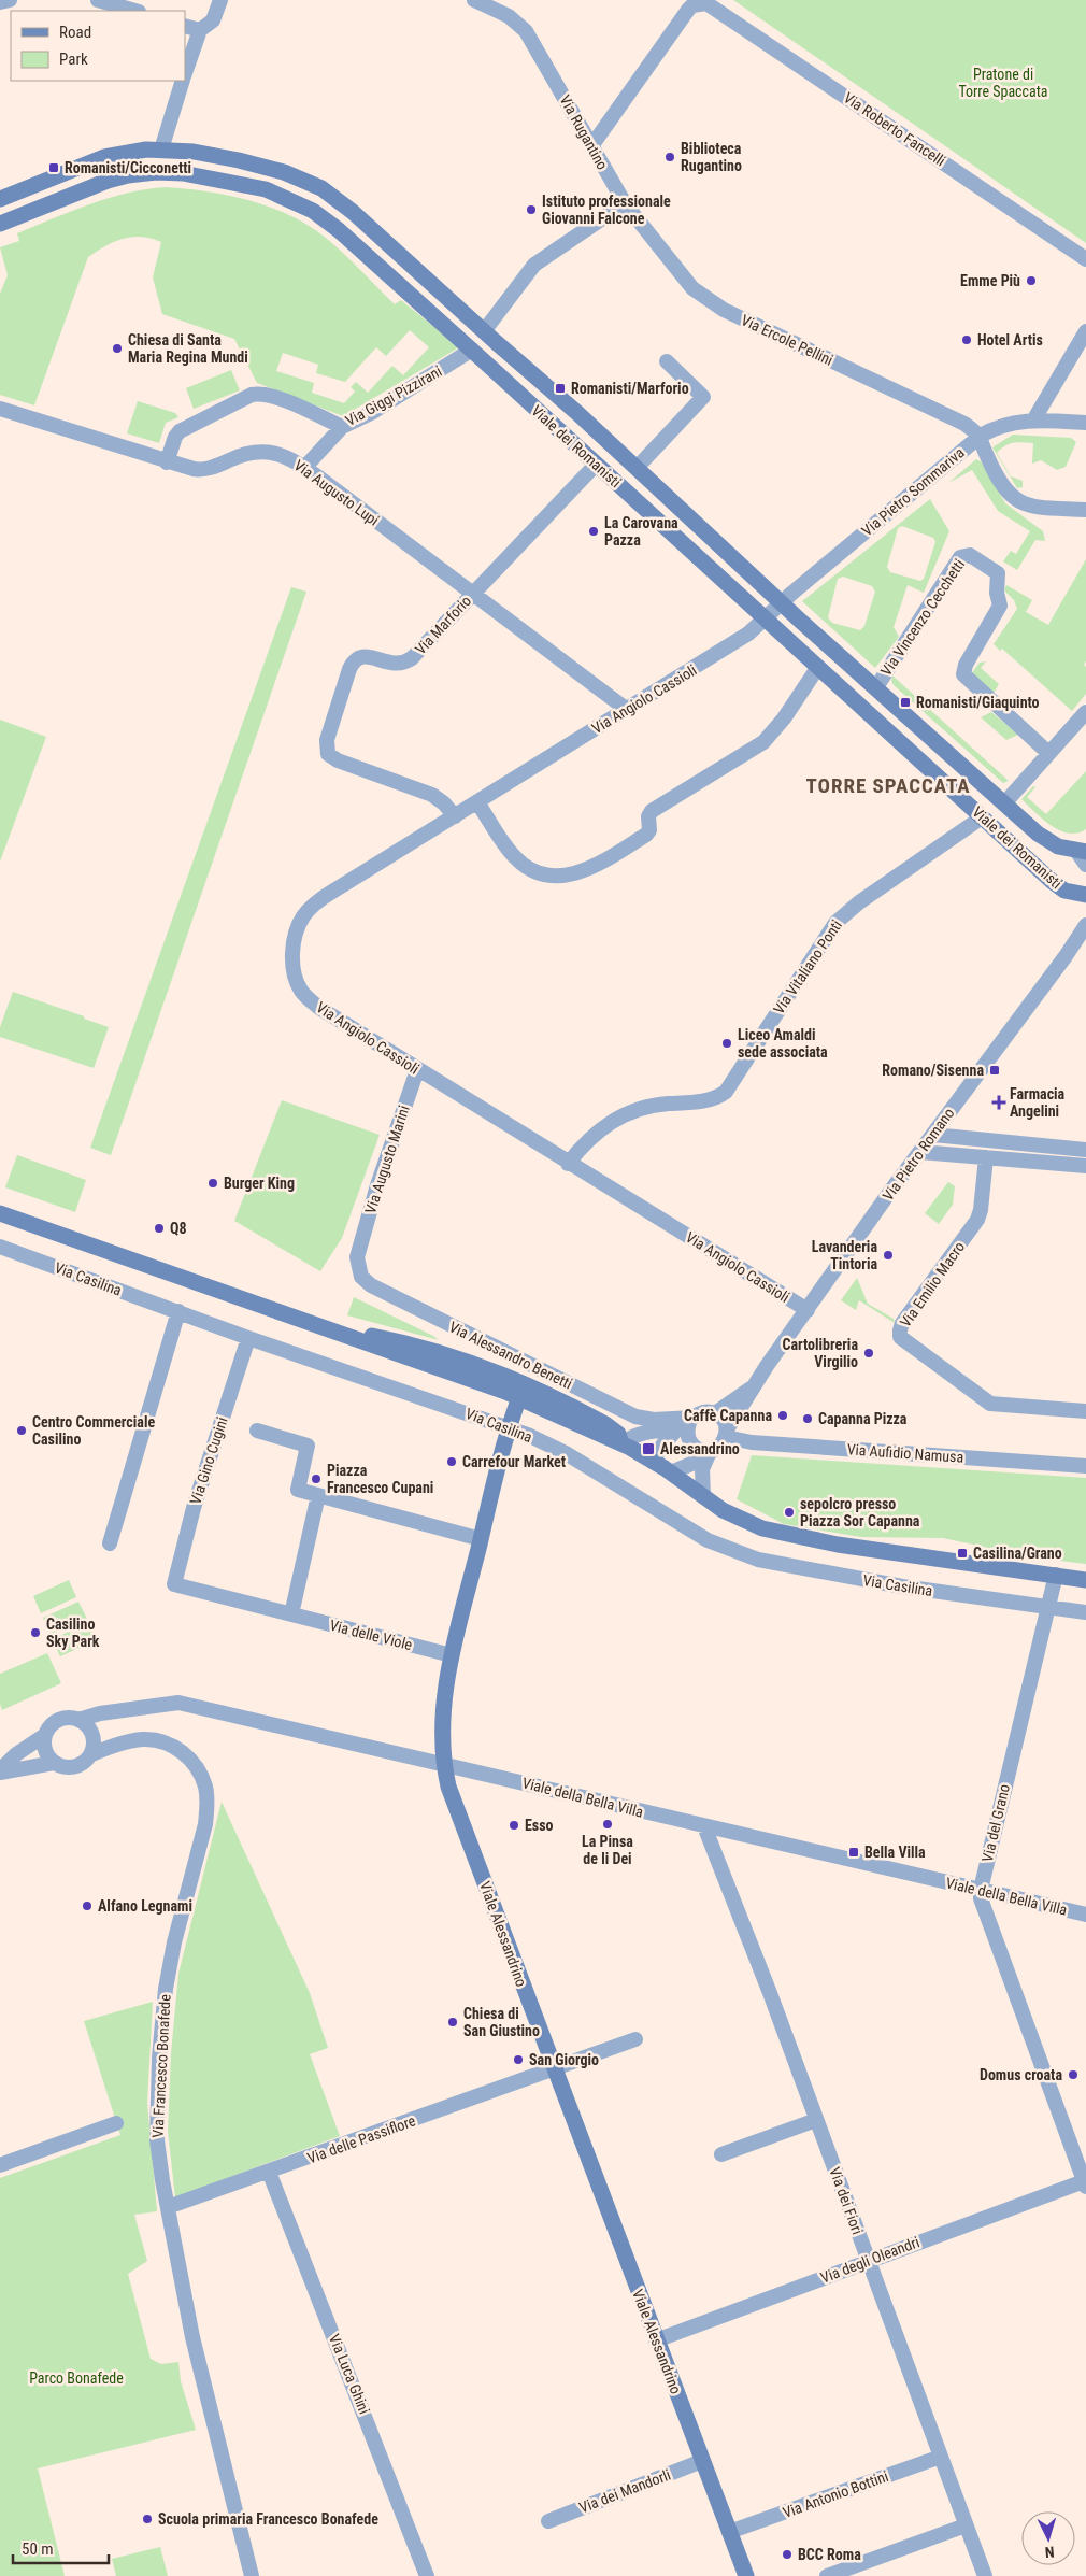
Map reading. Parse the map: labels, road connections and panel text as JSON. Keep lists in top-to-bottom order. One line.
{"streets":{"street":["Via Roberto Fancelli","Via Rugantino","Via Ercole Pellini","Via Giggi Pizzirani","Viale dei Romanisti","Via Pietro Sommariva","Via Augusto Lupi","Via Vincenzo Cecchetti","Via Marforio","Via Angiolo Cassioli","Via Vitaliano Ponti","Via Pietro Romano","Via Augusto Marini","Via Casilina","Via Emilio Macro","Via Alessandro Benetti","Via Aufidio Namusa","Via Gino Cugini","Via delle Viole","Viale della Bella Villa","Via del Grano","Viale Alessandrino","Via Francesco Bonafede","Via delle Passiflore","Via dei Fiori","Via degli Oleandri","Via Luca Ghini","Via dei Mandorli","Via Antonio Bottini"]},"crossings":[["Via Roberto Fancelli","Via Rugantino"],["Via Rugantino","Via Ercole Pellini"],["Via Ercole Pellini","Via Pietro Sommariva"],["Via Giggi Pizzirani","Viale dei Romanisti"],["Via Giggi Pizzirani","Via Augusto Lupi"],["Viale dei Romanisti","Via Pietro Sommariva"],["Viale dei Romanisti","Via Vincenzo Cecchetti"],["Viale dei Romanisti","Via Marforio"],["Viale dei Romanisti","Via Angiolo Cassioli"],["Viale dei Romanisti","Via Vitaliano Ponti"],["Via Pietro Sommariva","Via Angiolo Cassioli"],["Via Augusto Lupi","Via Marforio"],["Via Augusto Lupi","Via Angiolo Cassioli"],["Via Marforio","Via Angiolo Cassioli"],["Via Angiolo Cassioli","Via Vitaliano Ponti"],["Via Angiolo Cassioli","Via Pietro Romano"],["Via Angiolo Cassioli","Via Augusto Marini"],["Via Pietro Romano","Via Alessandro Benetti"],["Via Pietro Romano","Via Aufidio Namusa"],["Via Augusto Marini","Via Alessandro Benetti"],["Via Casilina","Via Gino Cugini"],["Via Casilina","Via del Grano"],["Via Casilina","Viale Alessandrino"],["Via Alessandro Benetti","Via Aufidio Namusa"],["Via Gino Cugini","Via delle Viole"],["Via delle Viole","Viale Alessandrino"],["Viale della Bella Villa","Via del Grano"],["Viale della Bella Villa","Viale Alessandrino"],["Viale della Bella Villa","Via Francesco Bonafede"],["Viale della Bella Villa","Via dei Fiori"],["Via del Grano","Via degli Oleandri"],["Viale Alessandrino","Via delle Passiflore"],["Viale Alessandrino","Via degli Oleandri"],["Viale Alessandrino","Via dei Mandorli"],["Viale Alessandrino","Via Antonio Bottini"],["Via Francesco Bonafede","Via delle Passiflore"],["Via delle Passiflore","Via Luca Ghini"],["Via dei Fiori","Via degli Oleandri"],["Via dei Fiori","Via Antonio Bottini"]],"districts":["TORRE SPACCATA"],"parks":["Pratone di Torre Spaccata","Parco Bonafede"],"places":{"other":["Biblioteca Rugantino","Istituto professionale Giovanni Falcone","Emme Più","Hotel Artis","Chiesa di Santa Maria Regina Mundi","La Carovana Pazza","Liceo Amaldi sede associata","Burger King","Q8","Lavanderia Tintoria","Cartolibreria Virgilio","Caffè Capanna","Capanna Pizza","Centro Commerciale Casilino","Carrefour Market","Piazza Francesco Cupani","sepolcro presso Piazza Sor Capanna","Casilino Sky Park","La Pinsa de li Dei","Esso","Alfano Legnami","Chiesa di San Giustino","San Giorgio","Domus croata","Scuola primaria Francesco Bonafede","BCC Roma"],"transit":["Romanisti/Cicconetti","Romanisti/Marforio","Romanisti/Giaquinto","Romano/Sisenna","Alessandrino","Casilina/Grano","Bella Villa"],"health":["Farmacia Angelini"]},"legend":["Road","Park"],"scale_bar":"50 m","north":"bottom"}
